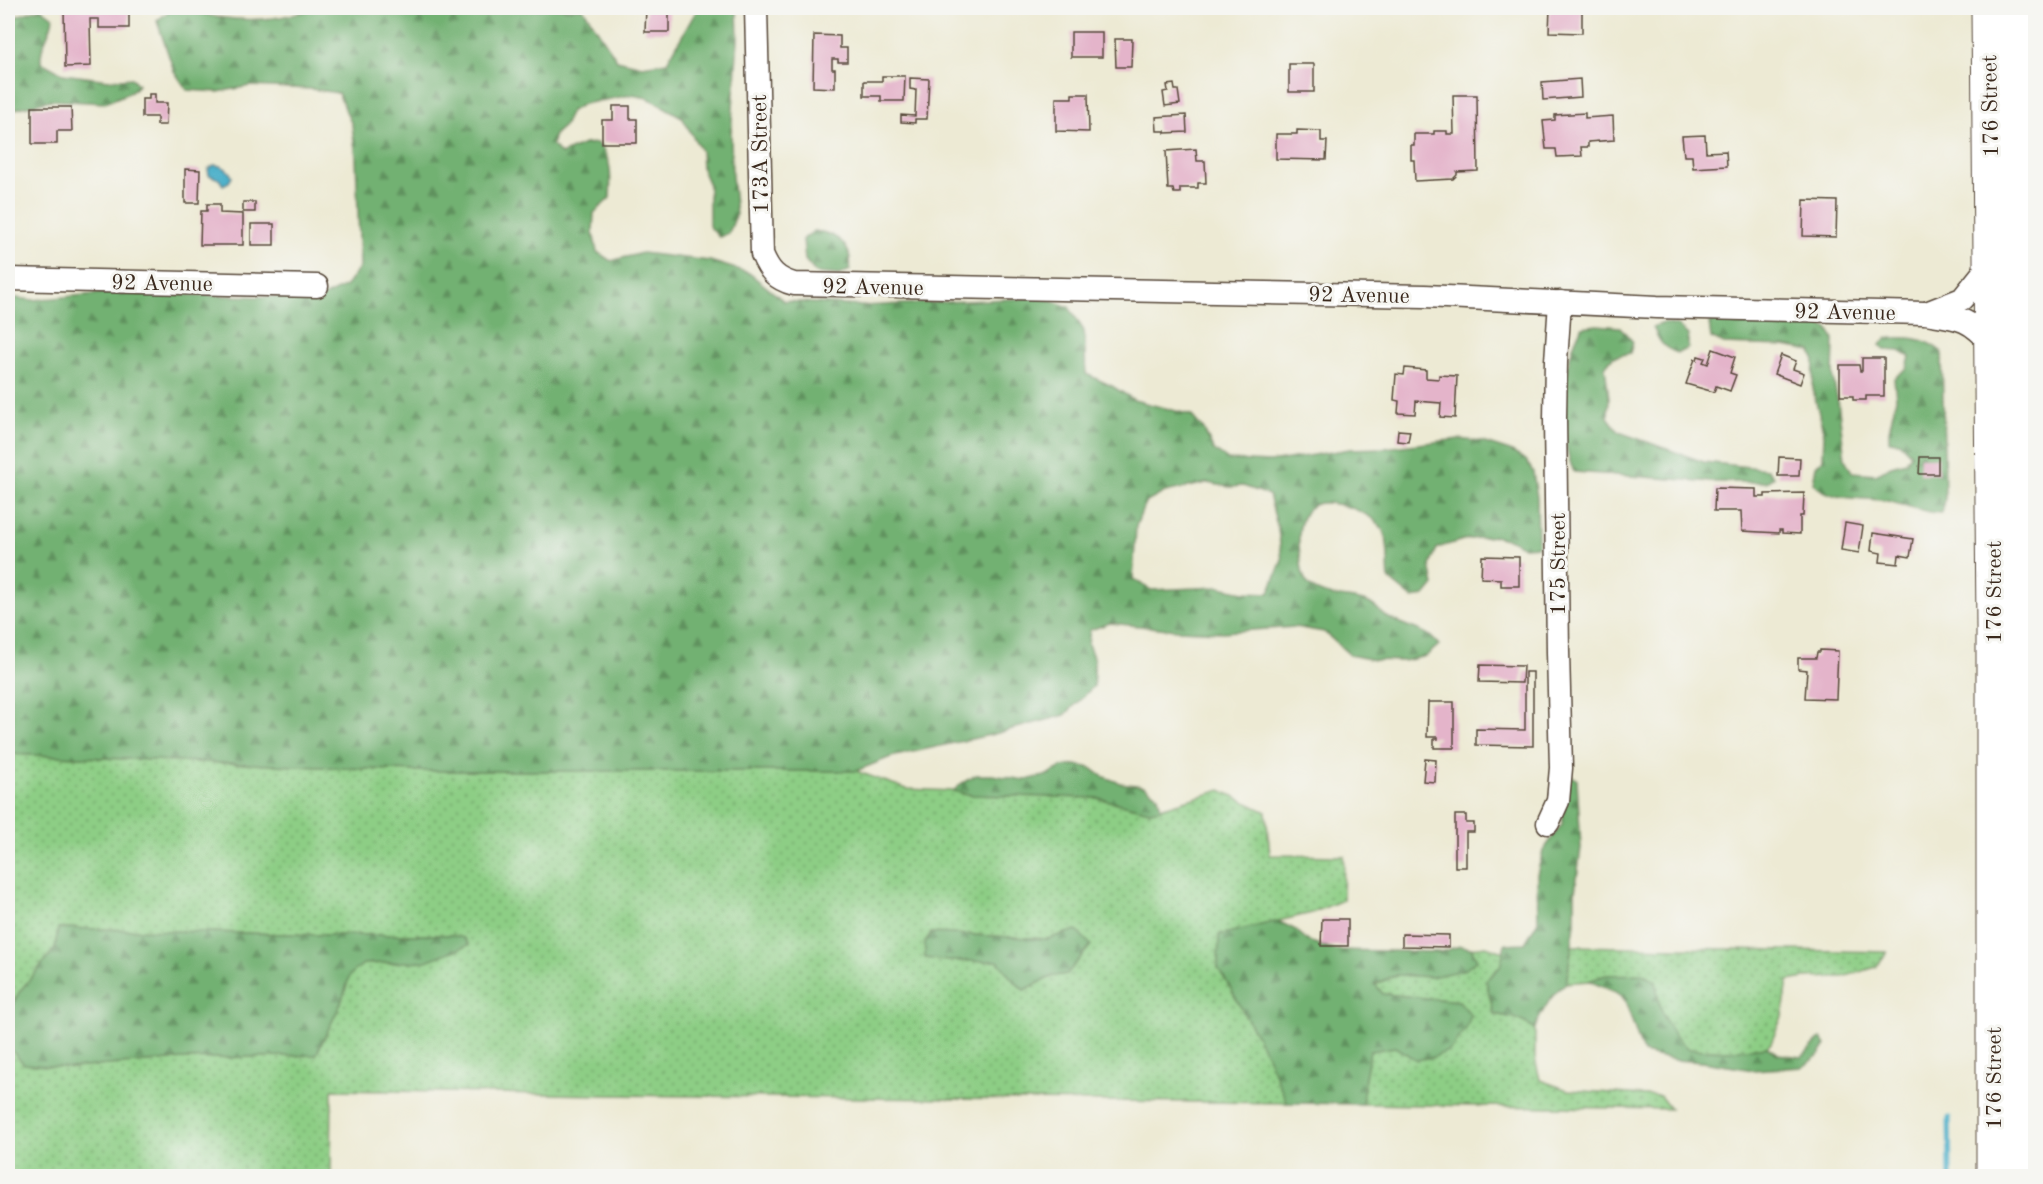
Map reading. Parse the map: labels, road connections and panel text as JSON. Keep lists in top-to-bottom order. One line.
{"streets":{"highway":["176 Street"],"street":["173A Street","92 Avenue","175 Street"]},"crossings":[["176 Street","92 Avenue"],["173A Street","92 Avenue"],["92 Avenue","175 Street"]]}
